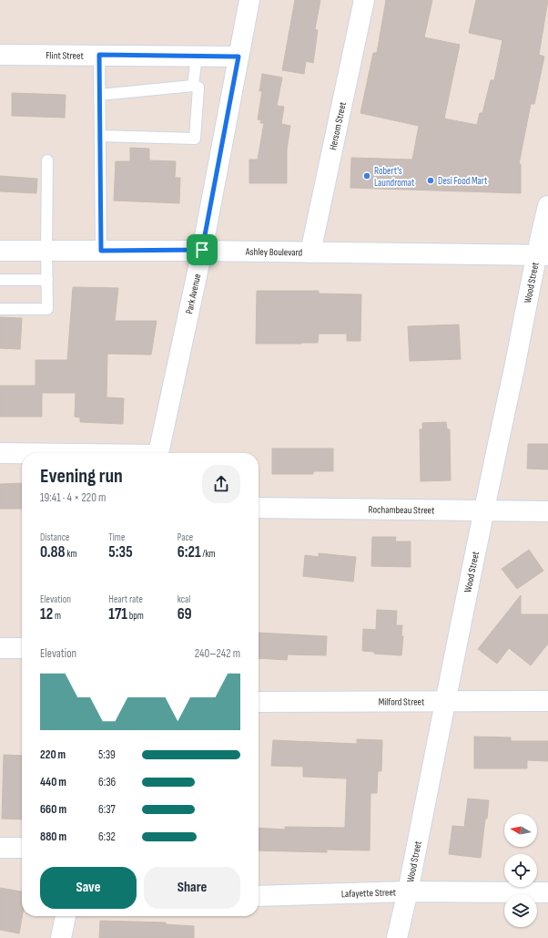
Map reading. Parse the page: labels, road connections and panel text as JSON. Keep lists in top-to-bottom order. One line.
{"streets":{"street":["Flint Street","Hersom Street","Ashley Boulevard","Wood Street","Park Avenue","Rochambeau Street","Milford Street","Lafayette Street"]},"crossings":[["Flint Street","Park Avenue"],["Hersom Street","Ashley Boulevard"],["Ashley Boulevard","Wood Street"],["Ashley Boulevard","Park Avenue"],["Wood Street","Rochambeau Street"],["Wood Street","Milford Street"],["Wood Street","Lafayette Street"]],"places":["Robert's Laundromat","Desi Food Mart"],"north":"left","page":{"heading":["Evening run","19:41 · 4 × 220 m"],"stats":[["Distance","0.88 km"],["Time","5:35"],["Pace","6:21 /km"],["Elevation","12 m"],["Heart rate","171 bpm"],["kcal","69"]],"chart":["Elevation","240–242 m"],"list":[{"name":"220 m","note":"5:39"},{"name":"440 m","note":"6:36"},{"name":"660 m","note":"6:37"},{"name":"880 m","note":"6:32"}],"buttons":["Save","Share"]}}
